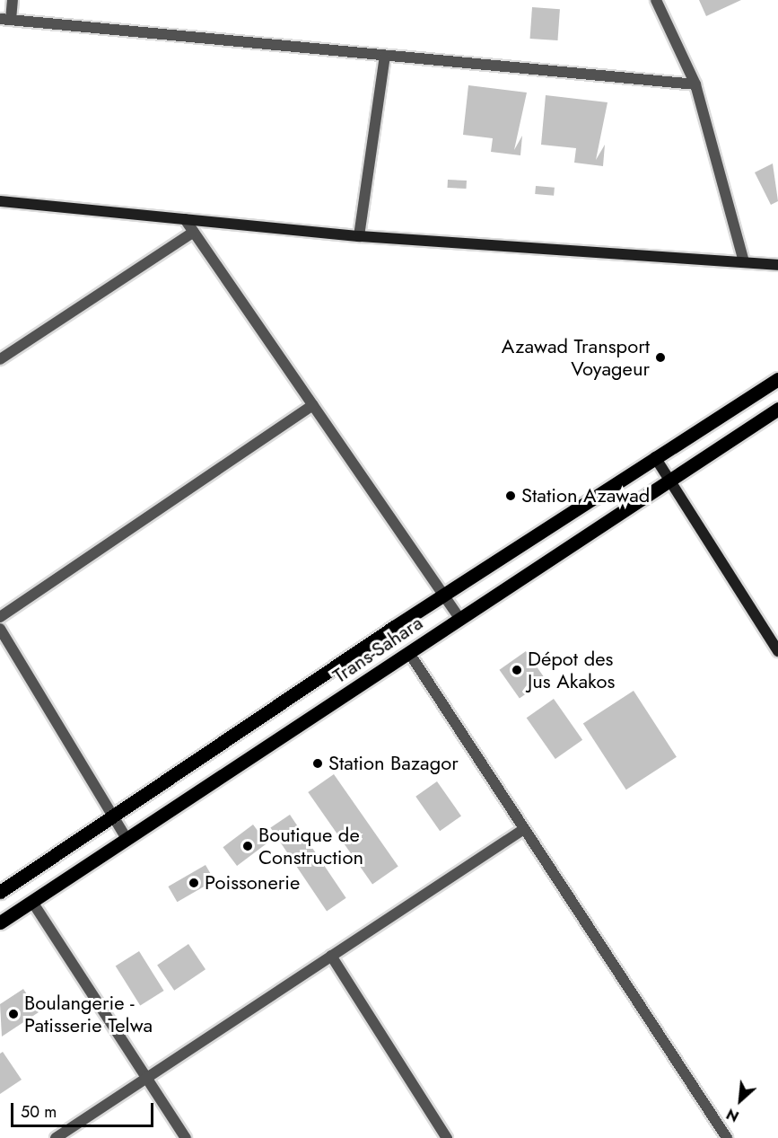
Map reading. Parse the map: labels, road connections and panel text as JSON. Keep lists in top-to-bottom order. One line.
{"streets":{"main road":["Trans-Sahara"]},"places":["Azawad Transport Voyageur","Station Azawad","Dépot des Jus Akakos","Station Bazagor","Boutique de Construction","Poissonerie","Boulangerie - Patisserie Telwa"],"scale_bar":"50 m","north":"bottom left"}
